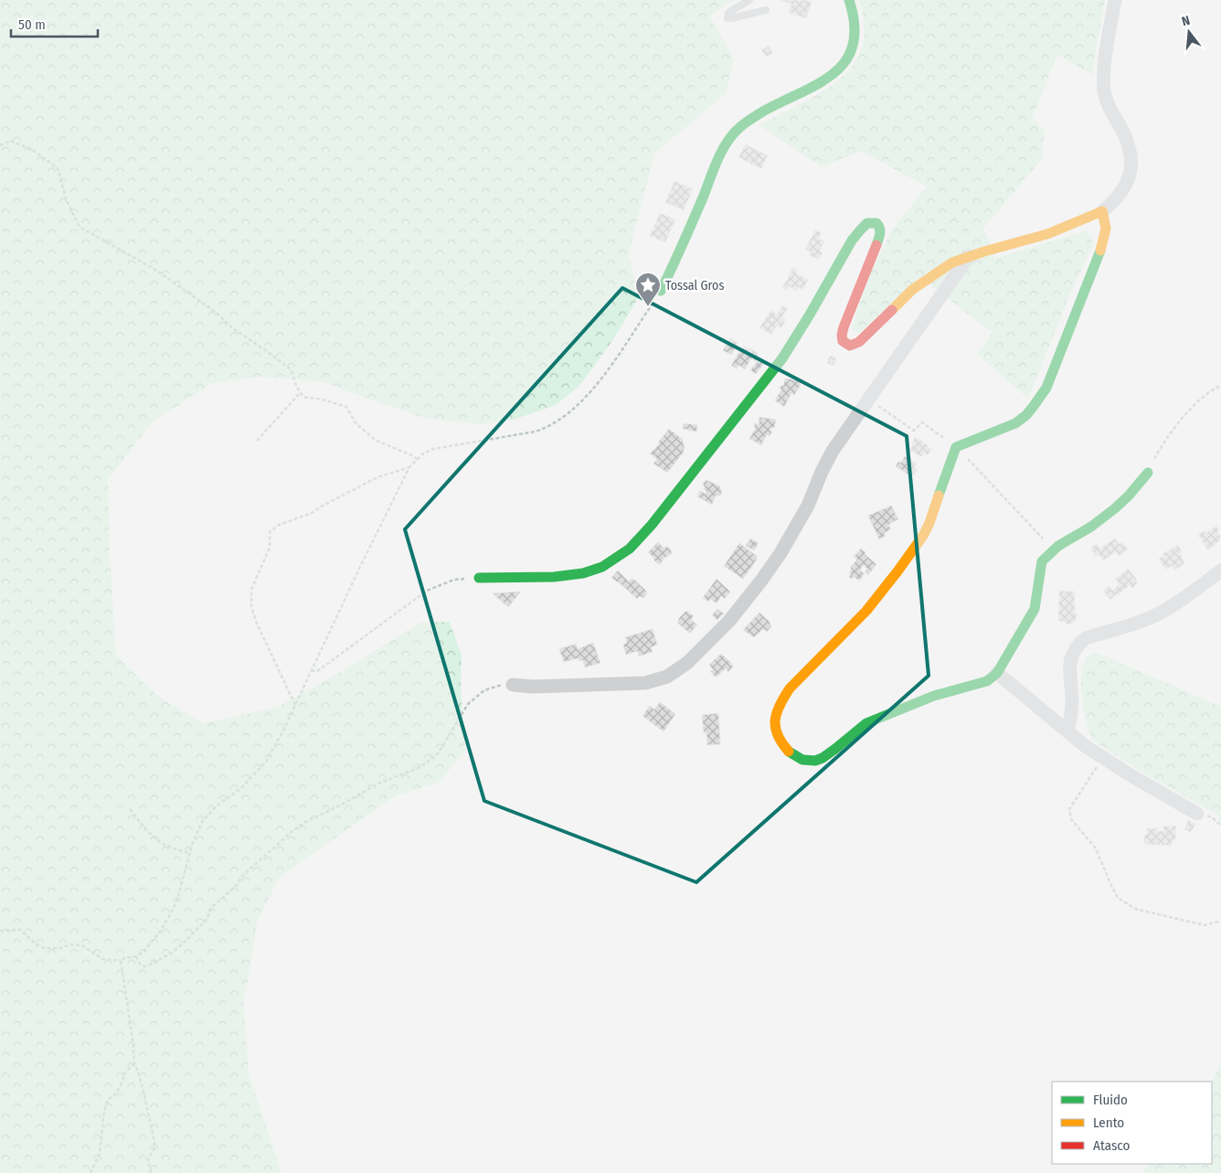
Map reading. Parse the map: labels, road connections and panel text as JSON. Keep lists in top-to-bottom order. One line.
{"places":{"place":["Tossal Gros"]},"legend":["Fluido","Lento","Atasco"],"scale_bar":"50 m","north":"top"}
